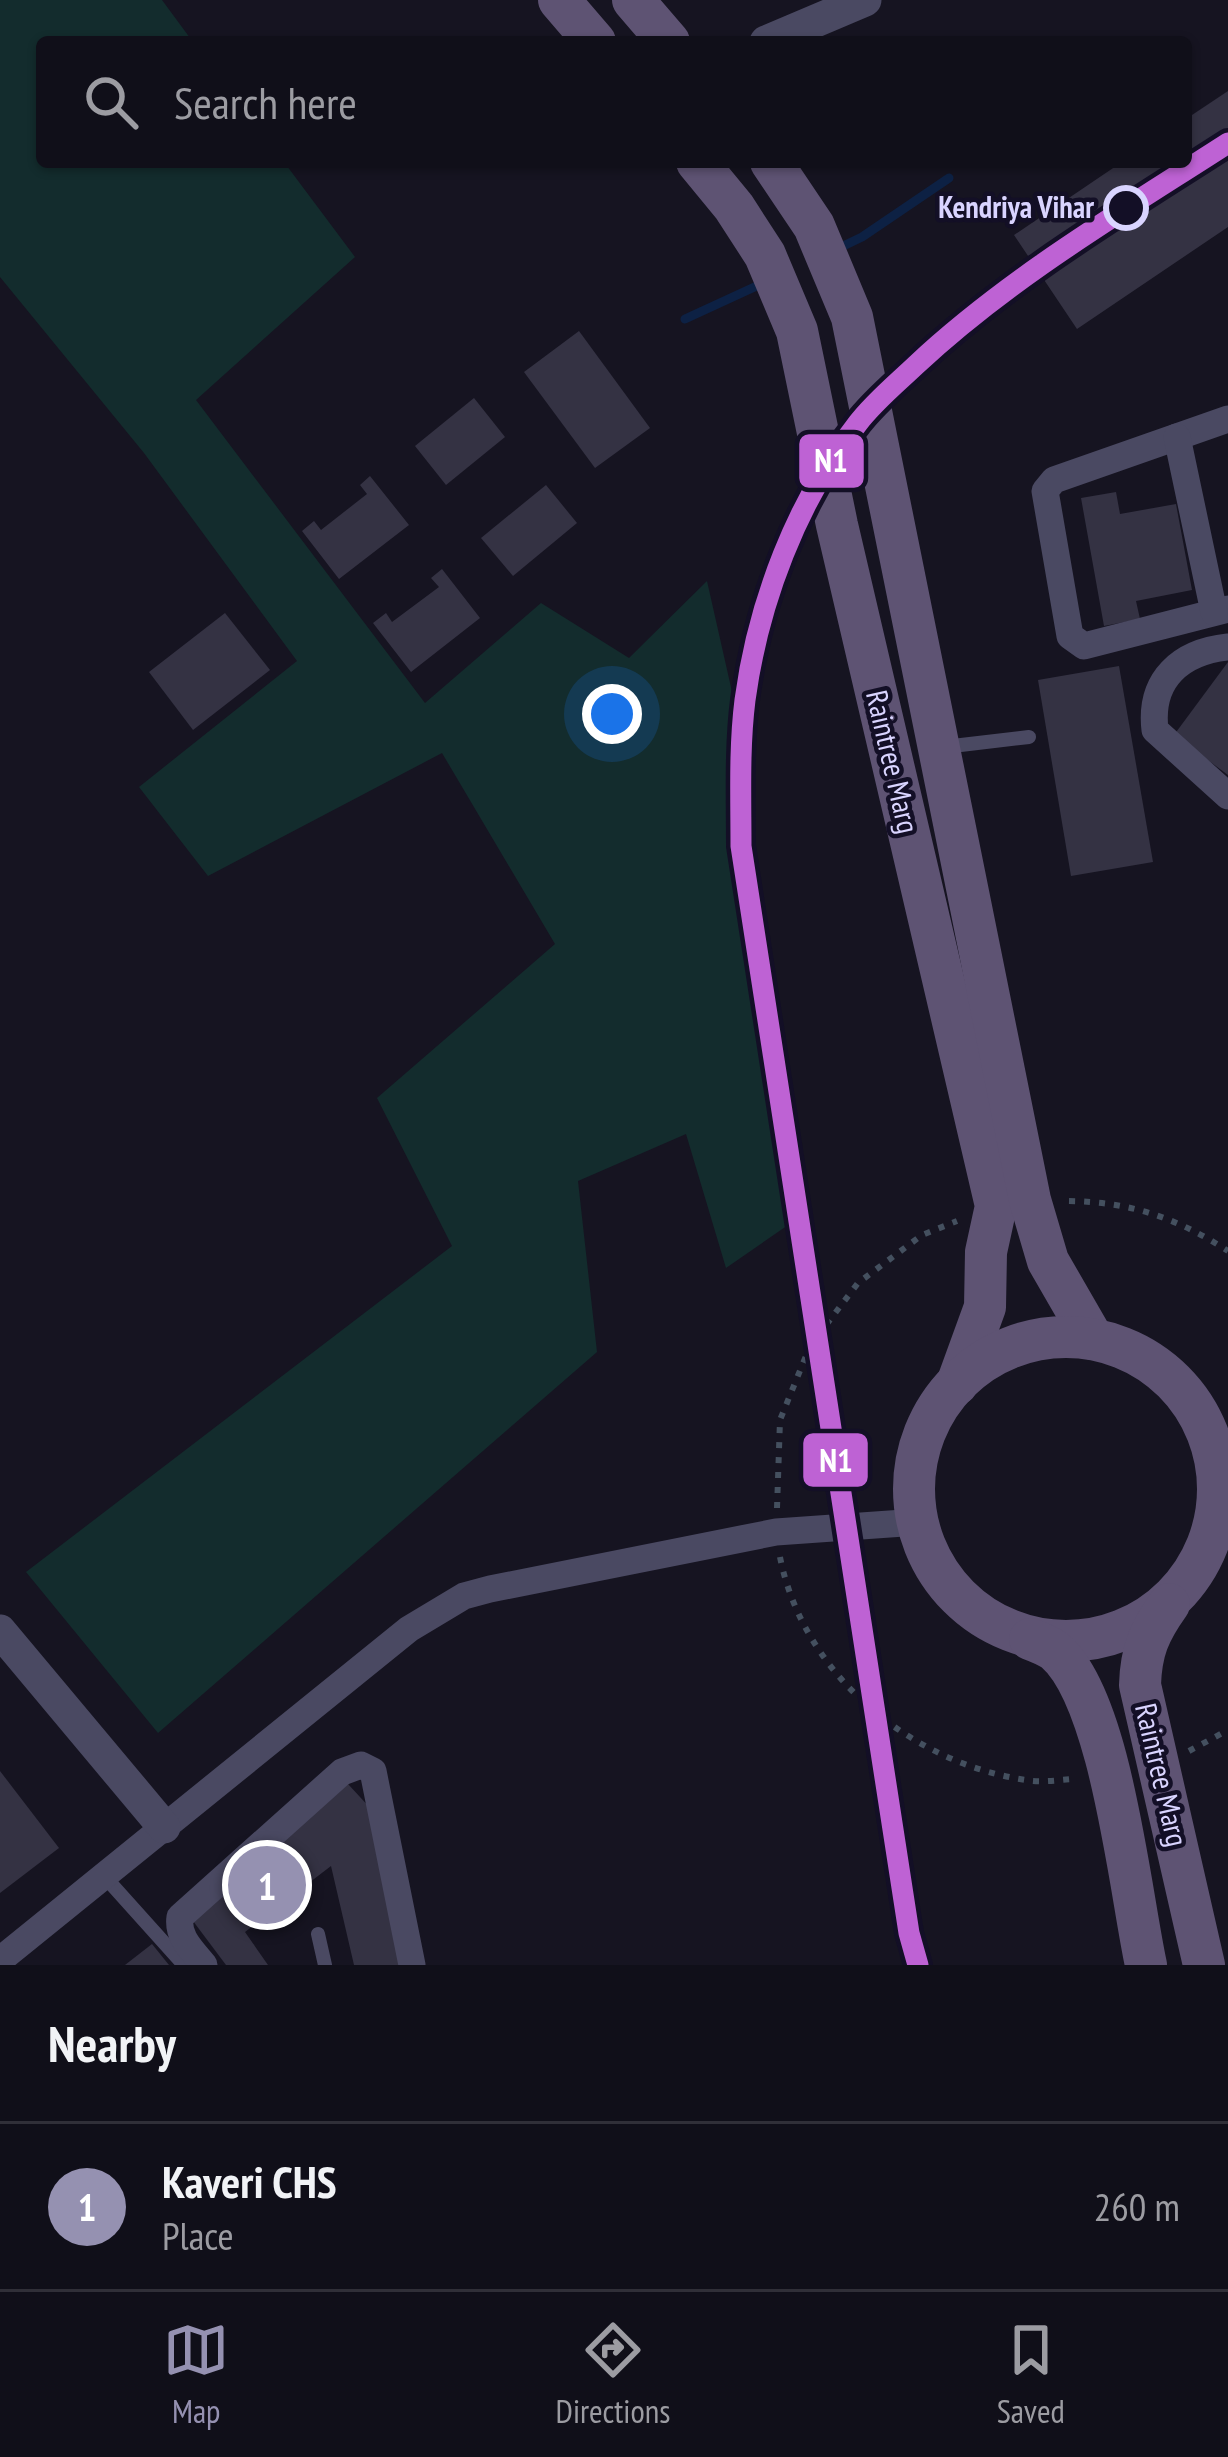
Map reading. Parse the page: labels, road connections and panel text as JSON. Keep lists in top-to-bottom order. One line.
{"streets":{"main road":["Raintree Marg"]},"places":["Kendriya Vihar"],"lines":["transit line N1"],"page":{"search":"Search here","pins":"1","heading":"Nearby","list":[{"mark":"1","name":"Kaveri CHS","note":"Place","value":"260 m"}],"nav":["Map","Directions","Saved"]}}
